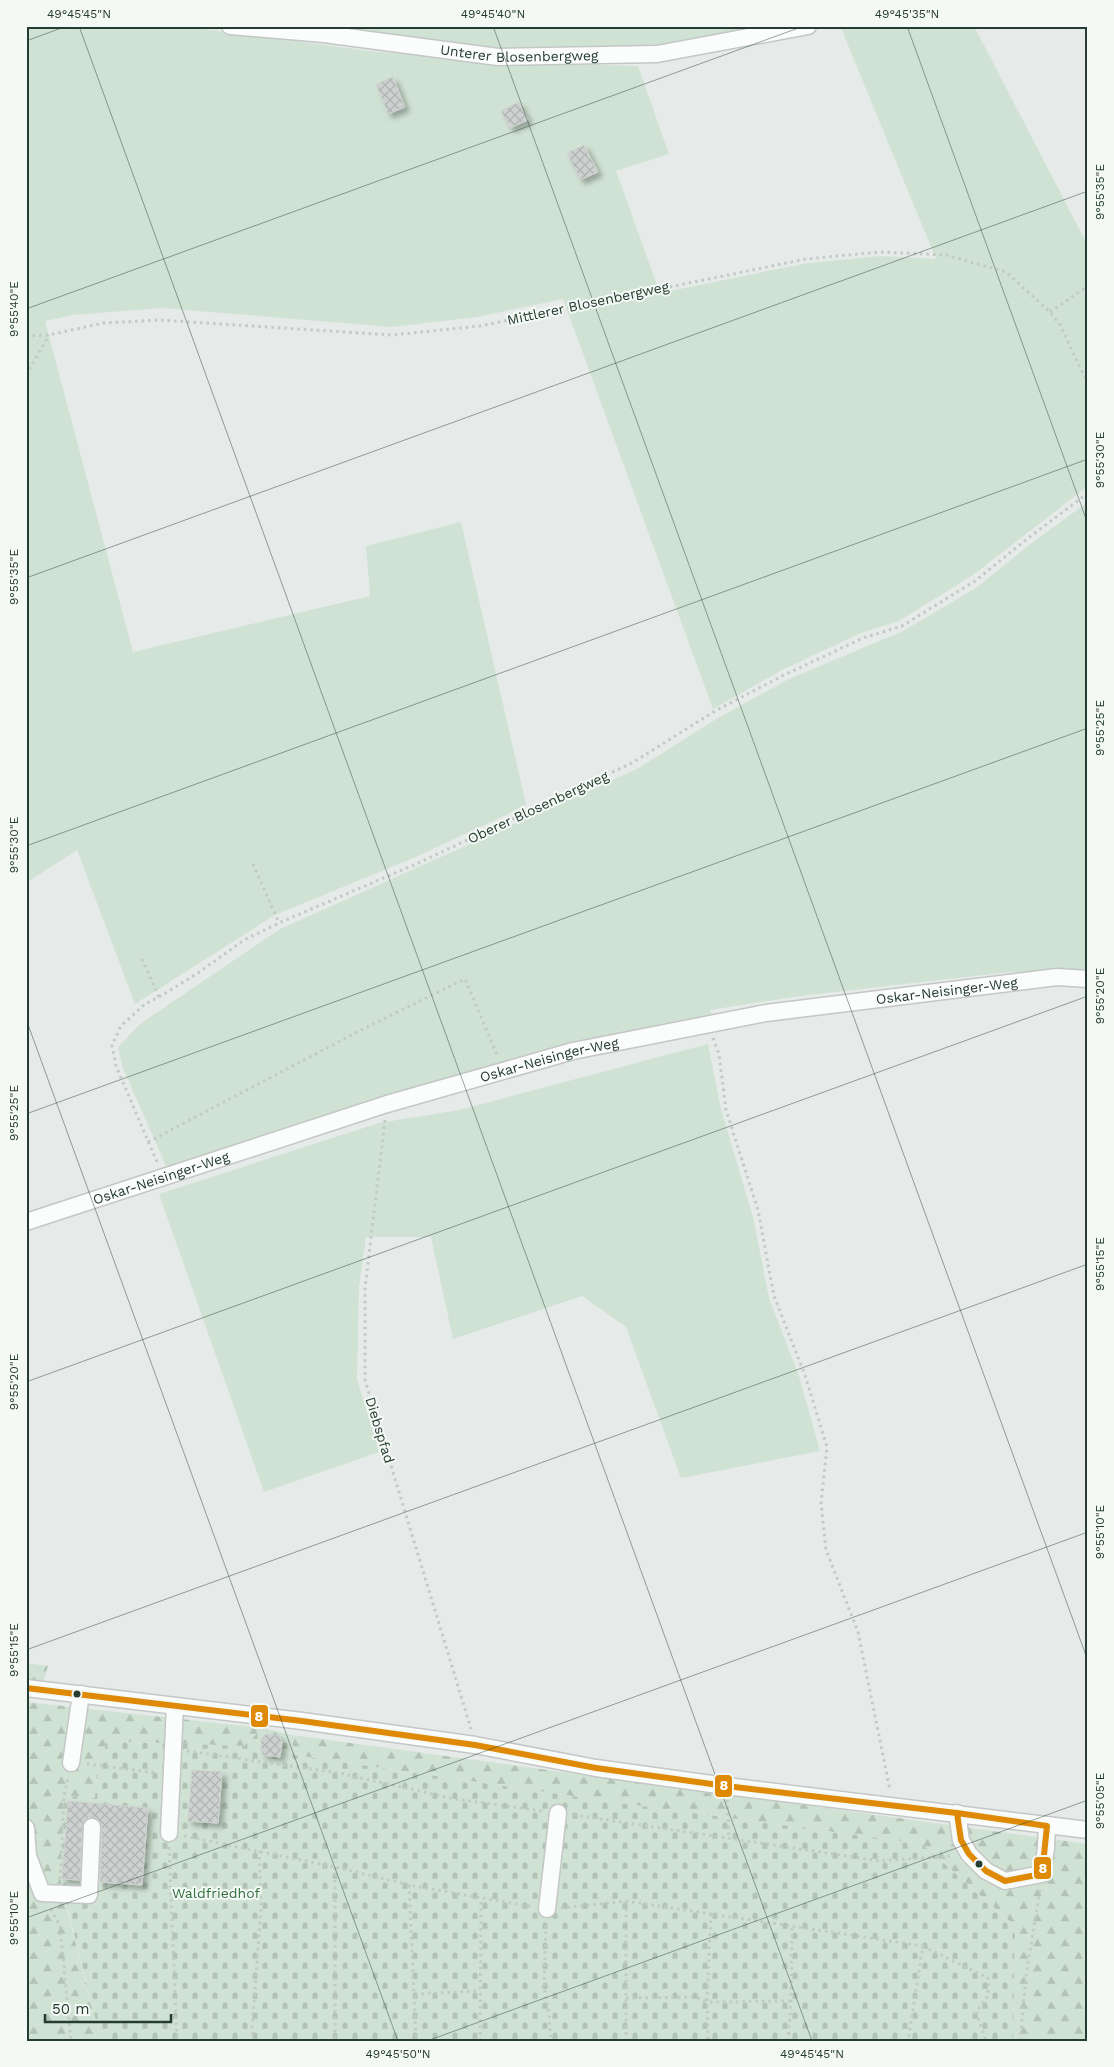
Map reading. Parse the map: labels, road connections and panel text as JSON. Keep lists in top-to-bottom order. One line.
{"streets":{"street":["Unterer Blosenbergweg","Oskar-Neisinger-Weg"],"path":["Mittlerer Blosenbergweg","Oberer Blosenbergweg","Diebspfad"]},"crossings":[["Oberer Blosenbergweg","Oskar-Neisinger-Weg"],["Oskar-Neisinger-Weg","Diebspfad"]],"parks":["Waldfriedhof"],"lines":["transit line 8"],"scale_bar":"50 m","coordinates":["49°45'45\"N","49°45'40\"N","49°45'35\"N","9°55'35\"E","9°55'40\"E","9°55'30\"E","9°55'25\"E","9°55'20\"E","9°55'15\"E","9°55'10\"E","9°55'05\"E","49°45'50\"N"]}
